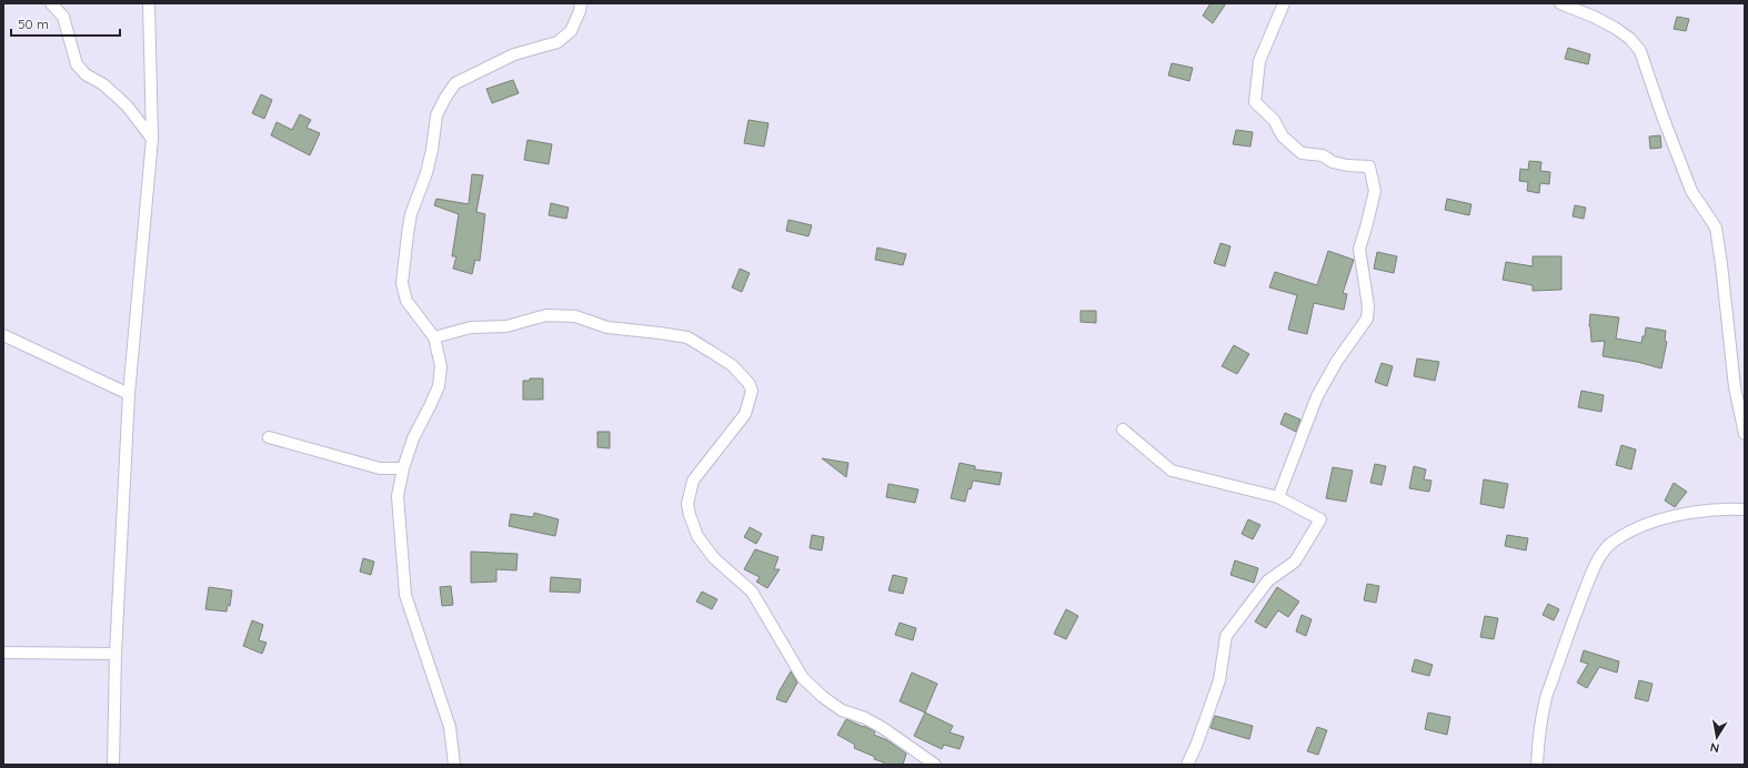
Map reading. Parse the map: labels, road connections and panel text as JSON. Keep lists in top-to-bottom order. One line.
{"scale_bar":"50 m","north":"bottom"}
